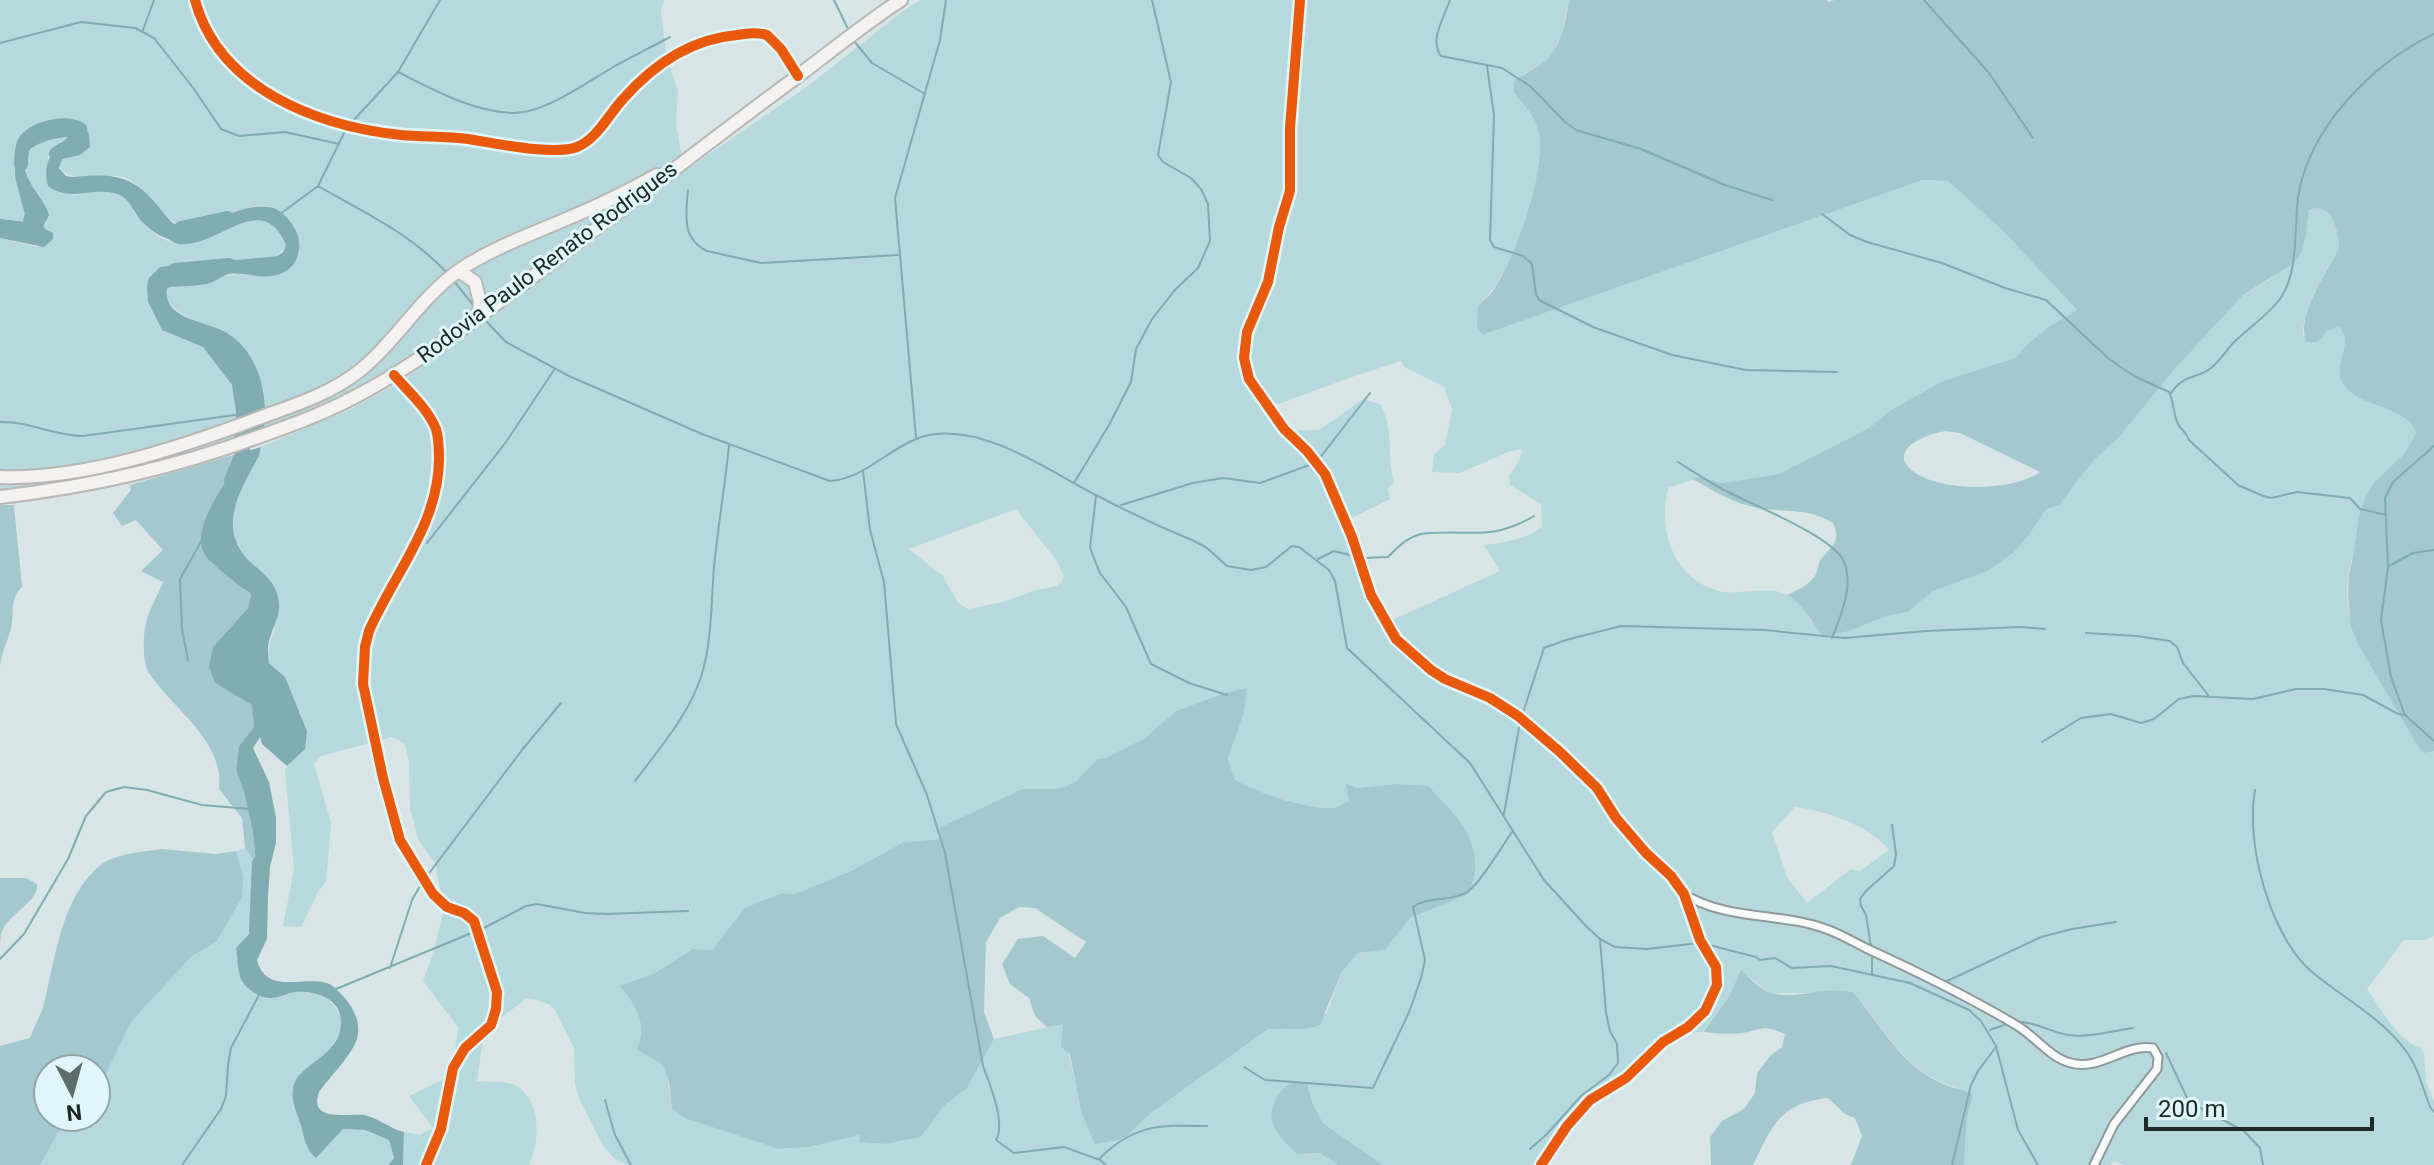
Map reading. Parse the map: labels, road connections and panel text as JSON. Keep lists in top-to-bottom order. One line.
{"streets":{"main road":["Rodovia Paulo Renato Rodrigues"]},"scale_bar":"200 m","north":"bottom"}
